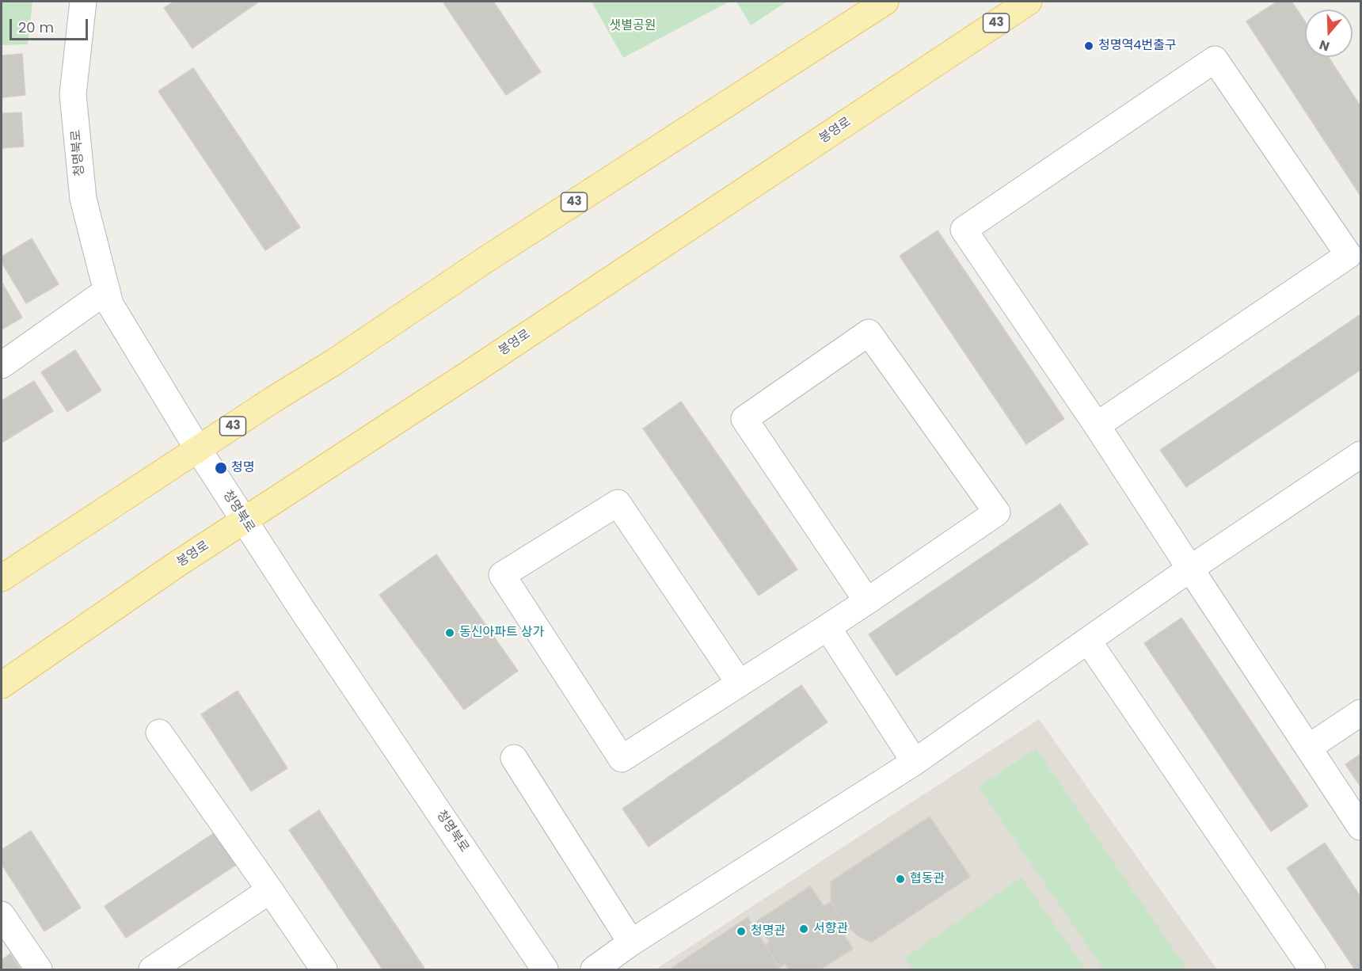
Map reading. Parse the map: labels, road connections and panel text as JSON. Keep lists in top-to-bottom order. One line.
{"streets":{"main road":["43","봉영로"],"street":["청명북로"]},"crossings":[["43","청명북로"],["봉영로","청명북로"]],"parks":["샛별공원"],"places":["청명역4번출구","청명","동신아파트 상가","협동관","서향관","청명관"],"scale_bar":"20 m","north":"bottom"}
